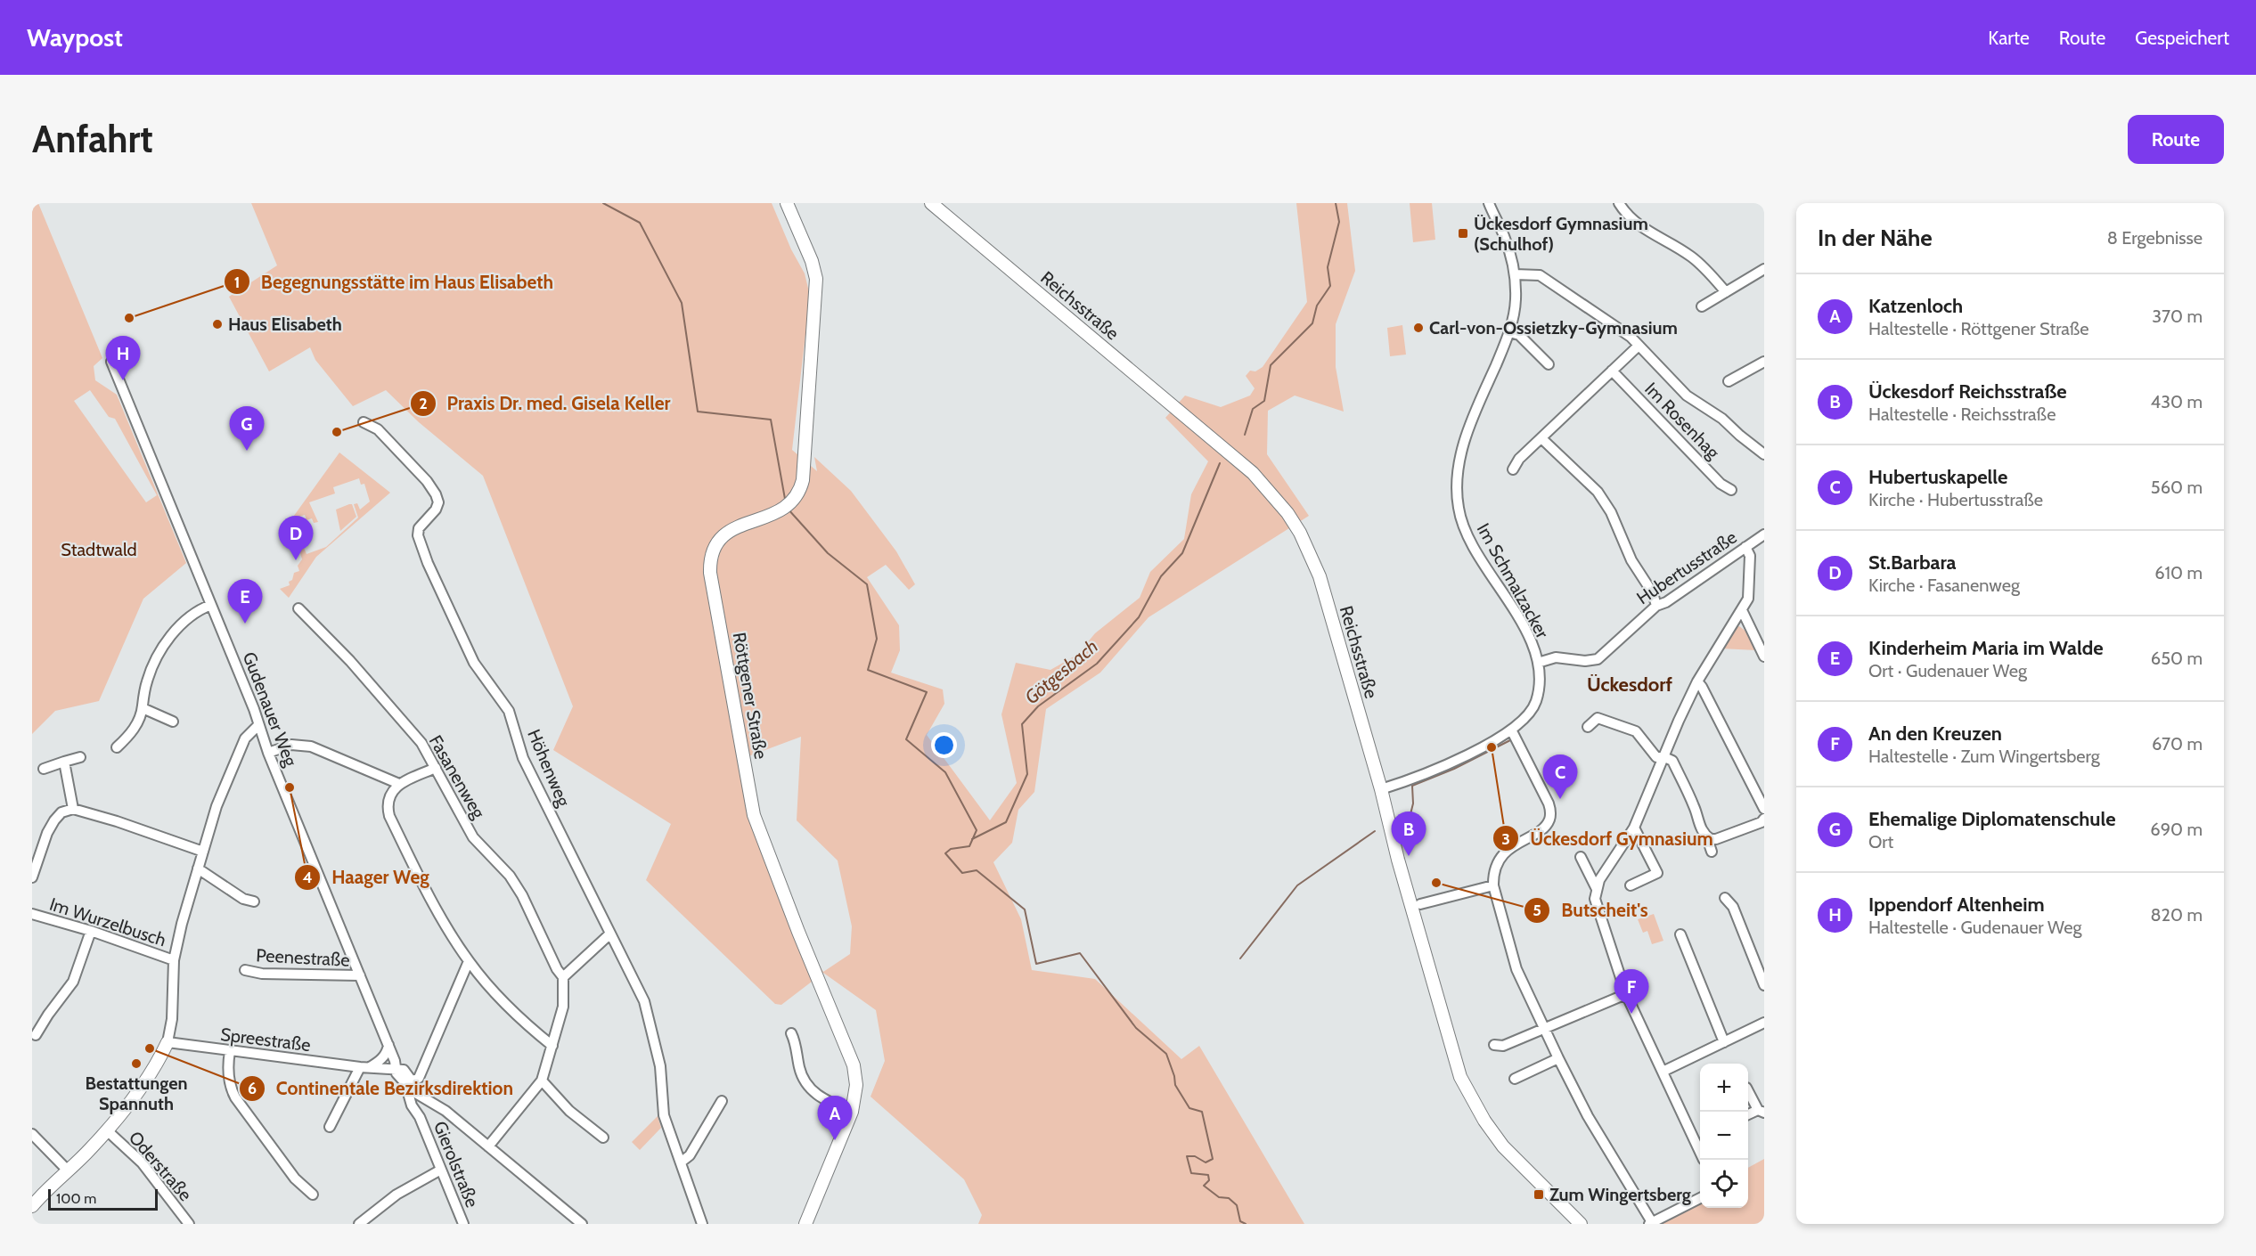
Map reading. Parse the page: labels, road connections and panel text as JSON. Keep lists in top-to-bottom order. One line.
{"streets":{"street":["Reichsstraße","Im Rosenhag","Hubertusstraße","Im Schmalzacker","Röttgener Straße","Gudenauer Weg","Höhenweg","Fasanenweg","Im Wurzelbusch","Peenestraße","Spreestraße","Gierolstraße","Oderstraße"]},"crossings":[["Hubertusstraße","Im Schmalzacker"],["Gudenauer Weg","Peenestraße"],["Gudenauer Weg","Spreestraße"]],"districts":["Ückesdorf"],"water":["Götgesbach"],"parks":["Stadtwald"],"places":{"transit":["Ückesdorf Gymnasium (Schulhof)","Zum Wingertsberg"],"other":["Begegnungsstätte im Haus Elisabeth","Haus Elisabeth","Carl-von-Ossietzky-Gymnasium","Praxis Dr. med. Gisela Keller","Ückesdorf Gymnasium","Haager Weg","Butscheit's","Continentale Bezirksdirektion","Bestattungen Spannuth"]},"scale_bar":"100 m","page":{"header":"Waypost","nav":["Karte","Route","Gespeichert"],"buttons":"Route","title":"Anfahrt","heading":["In der Nähe","8 Ergebnisse"],"list":[{"mark":"A","name":"Katzenloch","note":"Haltestelle · Röttgener Straße","value":"370 m"},{"mark":"B","name":"Ückesdorf Reichsstraße","note":"Haltestelle · Reichsstraße","value":"430 m"},{"mark":"C","name":"Hubertuskapelle","note":"Kirche · Hubertusstraße","value":"560 m"},{"mark":"D","name":"St.Barbara","note":"Kirche · Fasanenweg","value":"610 m"},{"mark":"E","name":"Kinderheim Maria im Walde","note":"Ort · Gudenauer Weg","value":"650 m"},{"mark":"F","name":"An den Kreuzen","note":"Haltestelle · Zum Wingertsberg","value":"670 m"},{"mark":"G","name":"Ehemalige Diplomatenschule","note":"Ort","value":"690 m"},{"mark":"H","name":"Ippendorf Altenheim","note":"Haltestelle · Gudenauer Weg","value":"820 m"}],"pins":["H","G","D","E","C","B","F","A"],"map_buttons":["+","−"],"scale":"100 m"}}
